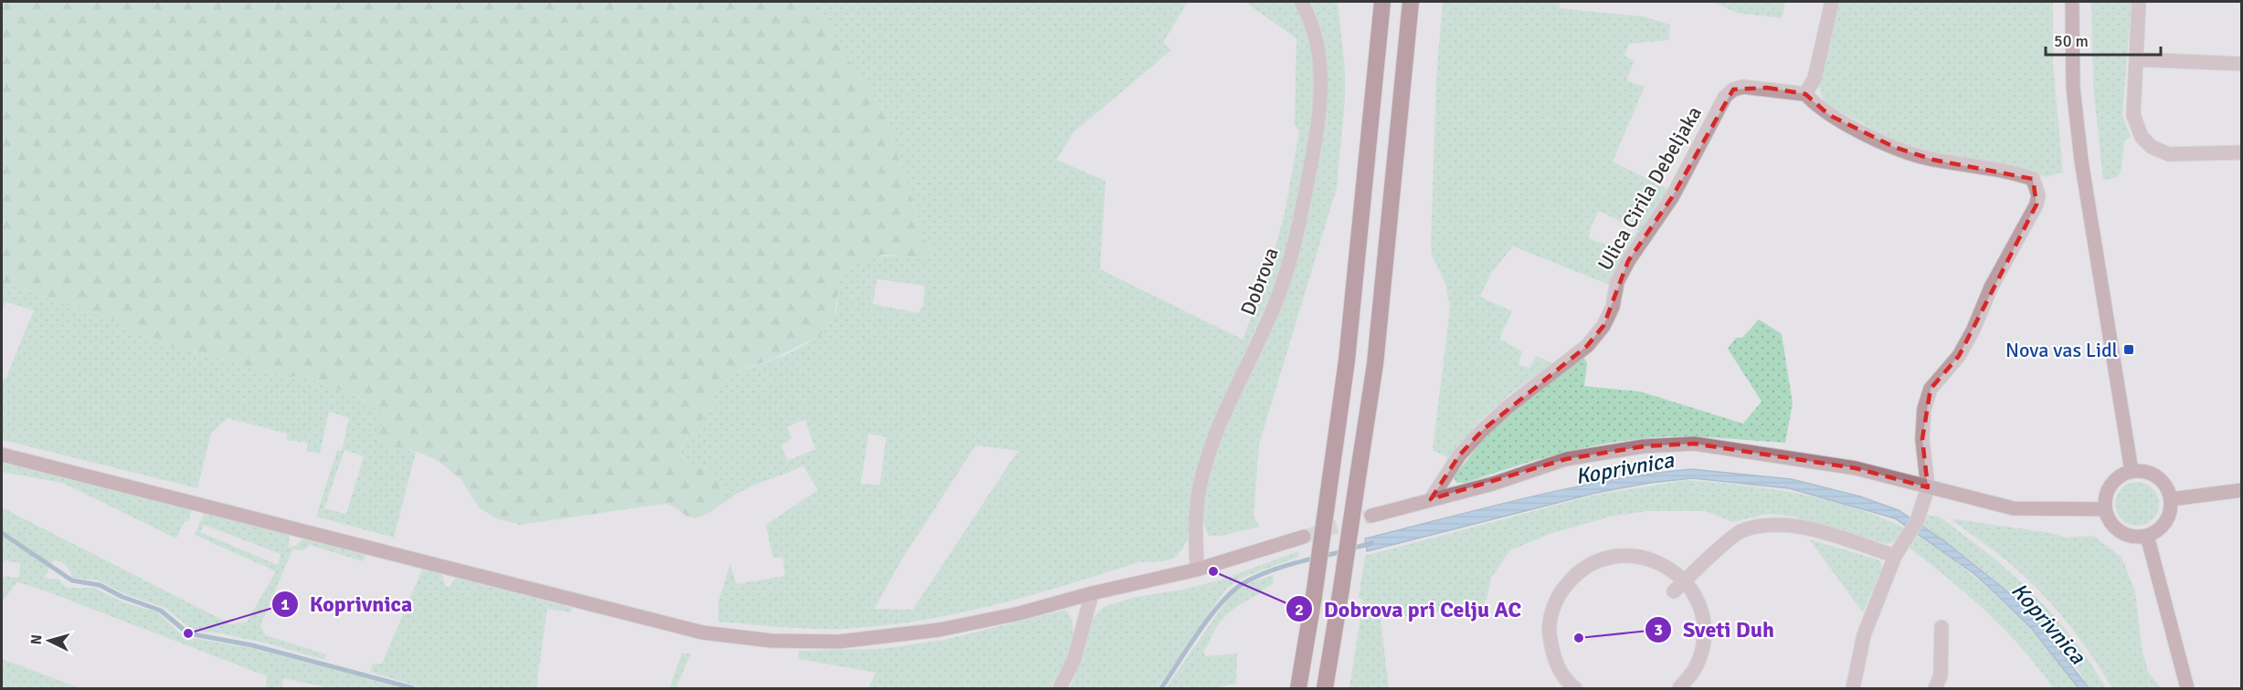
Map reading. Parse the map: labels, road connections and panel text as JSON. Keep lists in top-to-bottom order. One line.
{"streets":{"street":["Ulica Cirila Debeljaka","Dobrova"]},"water":["Koprivnica"],"places":{"transit":["Nova vas Lidl"],"other":["Dobrova pri Celju AC","Koprivnica","Sveti Duh"]},"scale_bar":"50 m","north":"left"}
